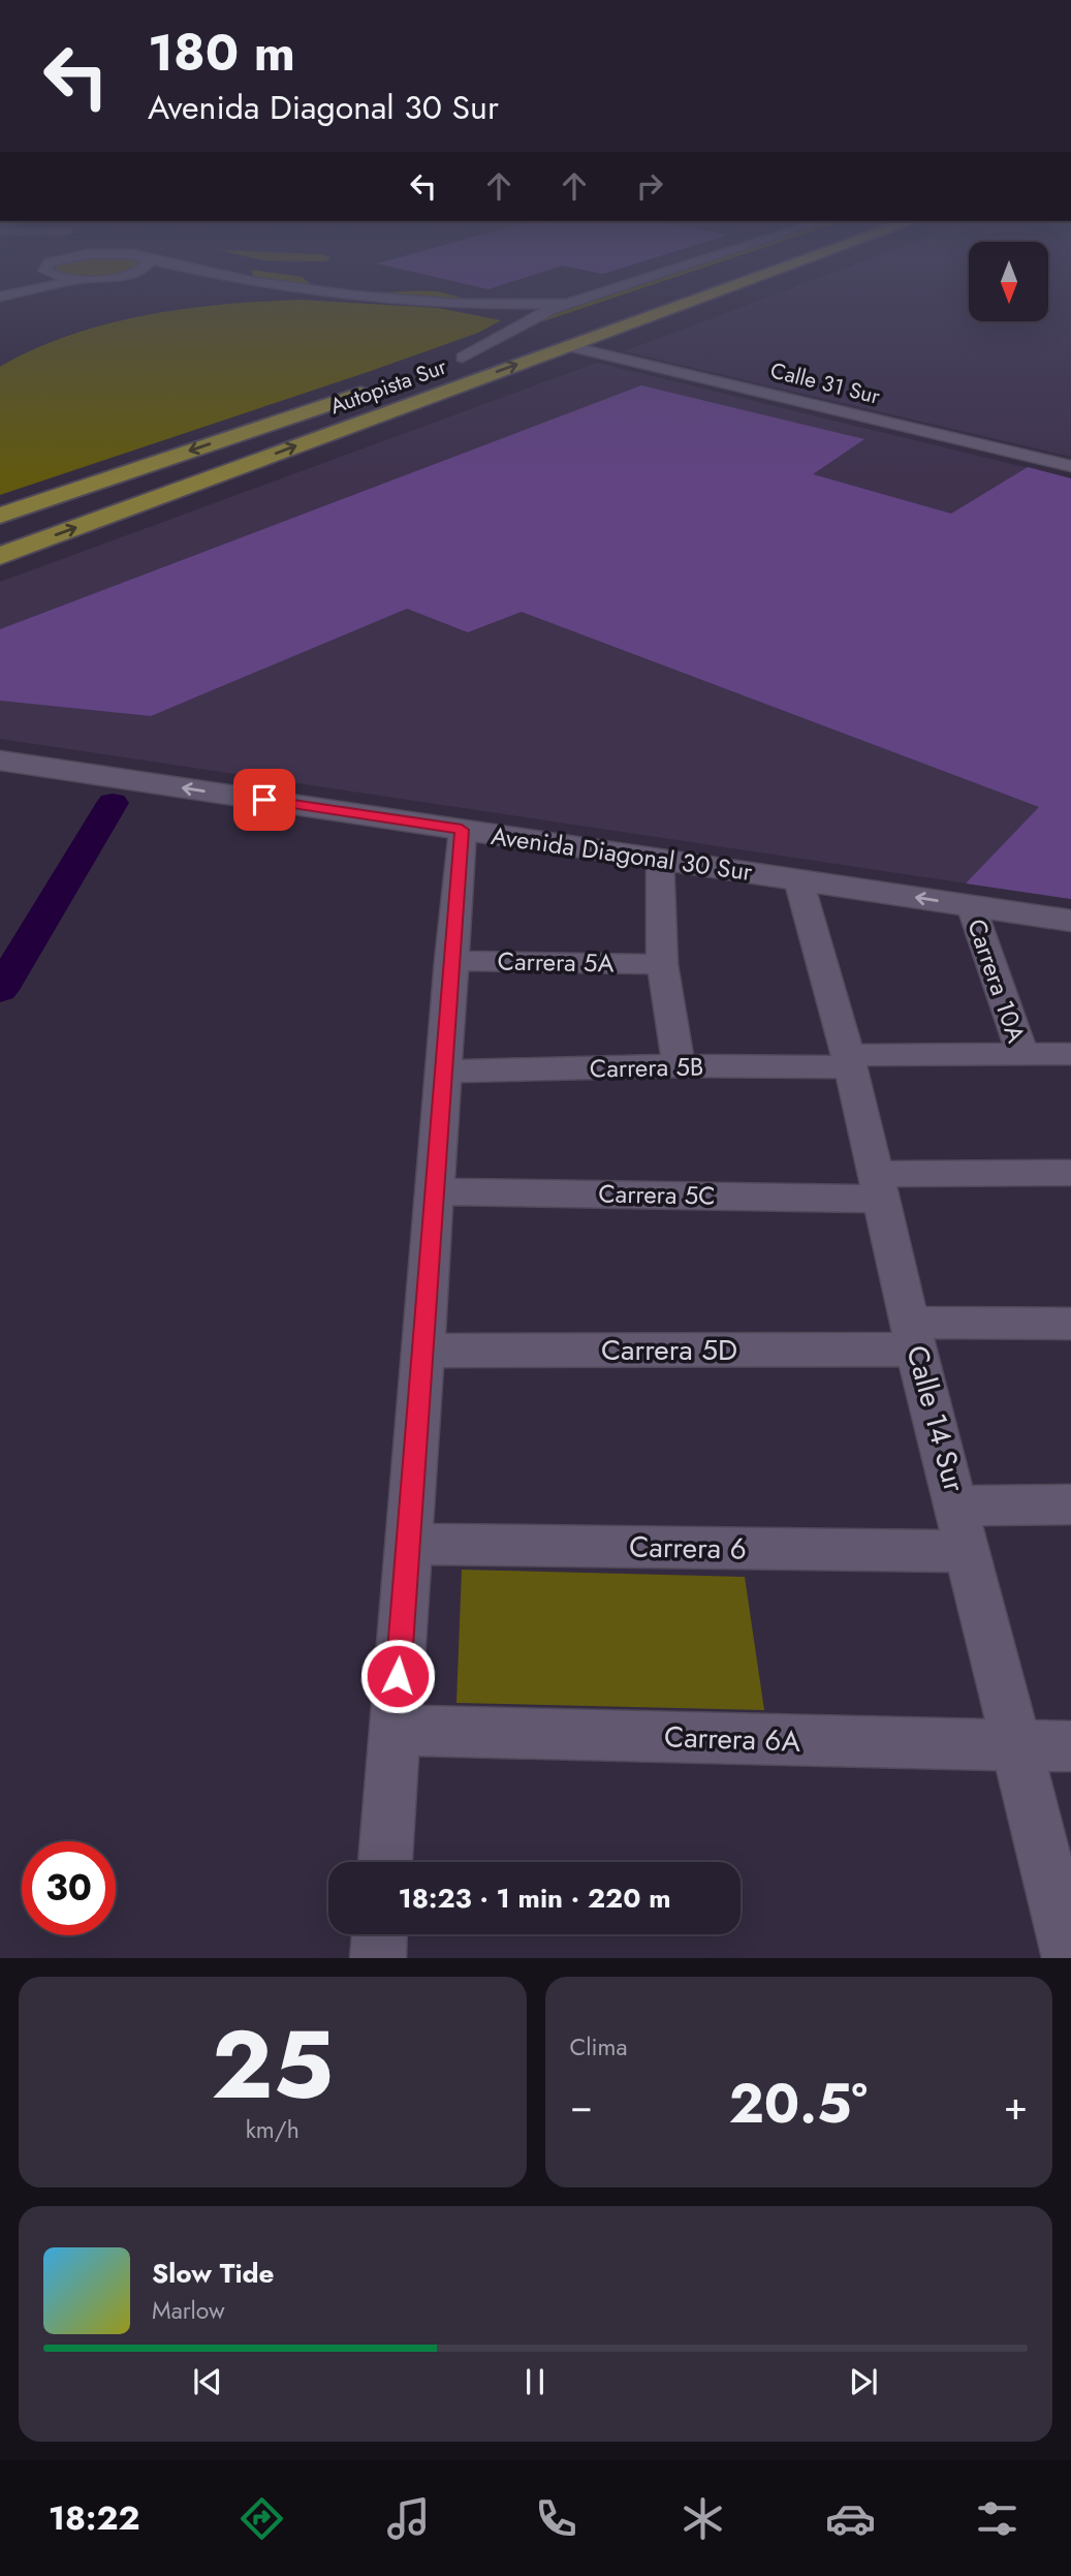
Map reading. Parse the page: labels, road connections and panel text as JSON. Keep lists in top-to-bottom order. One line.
{"streets":{"highway":["Autopista Sur"],"street":["Calle 31 Sur","Avenida Diagonal 30 Sur","Carrera 5A","Carrera 10A","Carrera 5B","Carrera 5C","Carrera 5D","Calle 14 Sur","Carrera 6","Carrera 6A"]},"crossings":[["Calle 31 Sur","Autopista Sur"],["Avenida Diagonal 30 Sur","Carrera 10A"],["Avenida Diagonal 30 Sur","Calle 14 Sur"],["Carrera 10A","Carrera 5B"],["Carrera 5B","Calle 14 Sur"],["Carrera 5C","Calle 14 Sur"],["Carrera 5D","Calle 14 Sur"],["Calle 14 Sur","Carrera 6"],["Calle 14 Sur","Carrera 6A"]],"one_way":["Avenida Diagonal 30 Sur"],"north":"bottom","page":{"turn":["180 m","Avenida Diagonal 30 Sur"],"limit":"30","trip":"18:23 · 1 min · 220 m","tile":[["25","km/h"],"Clima"],"heat":["−","20.5°","+"],"song":["Slow Tide","Marlow"],"tabs":"18:22"}}
